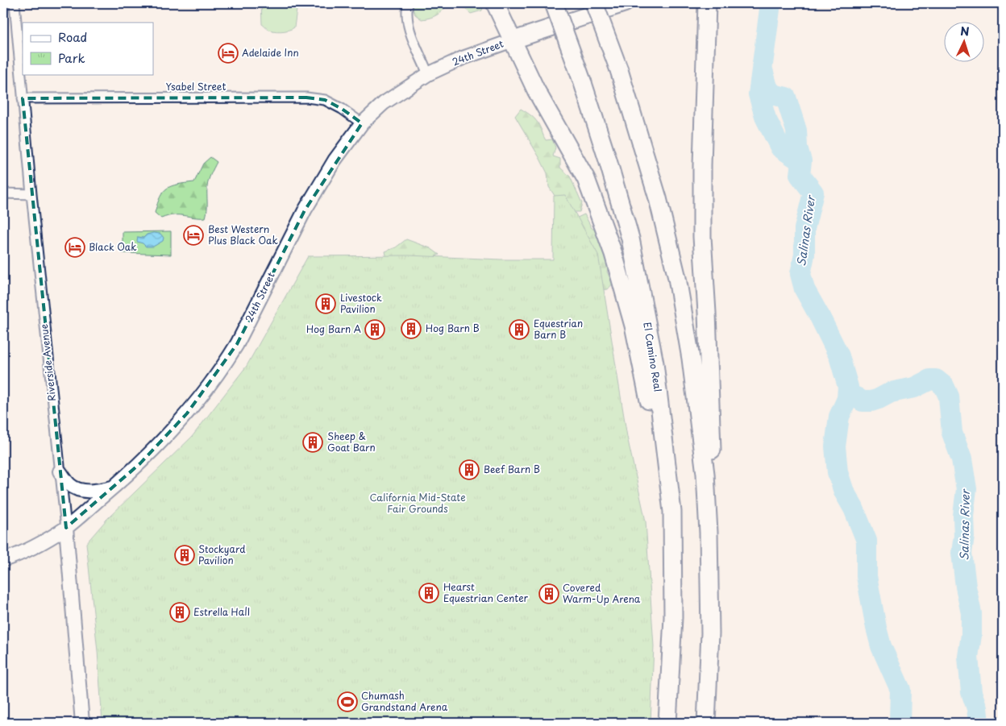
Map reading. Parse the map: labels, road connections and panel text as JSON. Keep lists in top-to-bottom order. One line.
{"streets":{"highway":["El Camino Real"],"main road":["24th Street","Riverside Avenue"],"street":["Ysabel Street"]},"crossings":[["24th Street","Ysabel Street"],["24th Street","Riverside Avenue"],["Ysabel Street","Riverside Avenue"]],"water":["Salinas River"],"parks":["California Mid-State Fair Grounds"],"places":{"hotel":["Adelaide Inn","Best Western Plus Black Oak","Black Oak"],"building":["Livestock Pavilion","Hog Barn B","Hog Barn A","Equestrian Barn B","Sheep & Goat Barn","Beef Barn B","Stockyard Pavilion","Hearst Equestrian Center","Covered Warm-Up Arena","Estrella Hall"],"sports":["Chumash Grandstand Arena"]},"legend":["Road","Park"],"north":"top"}
